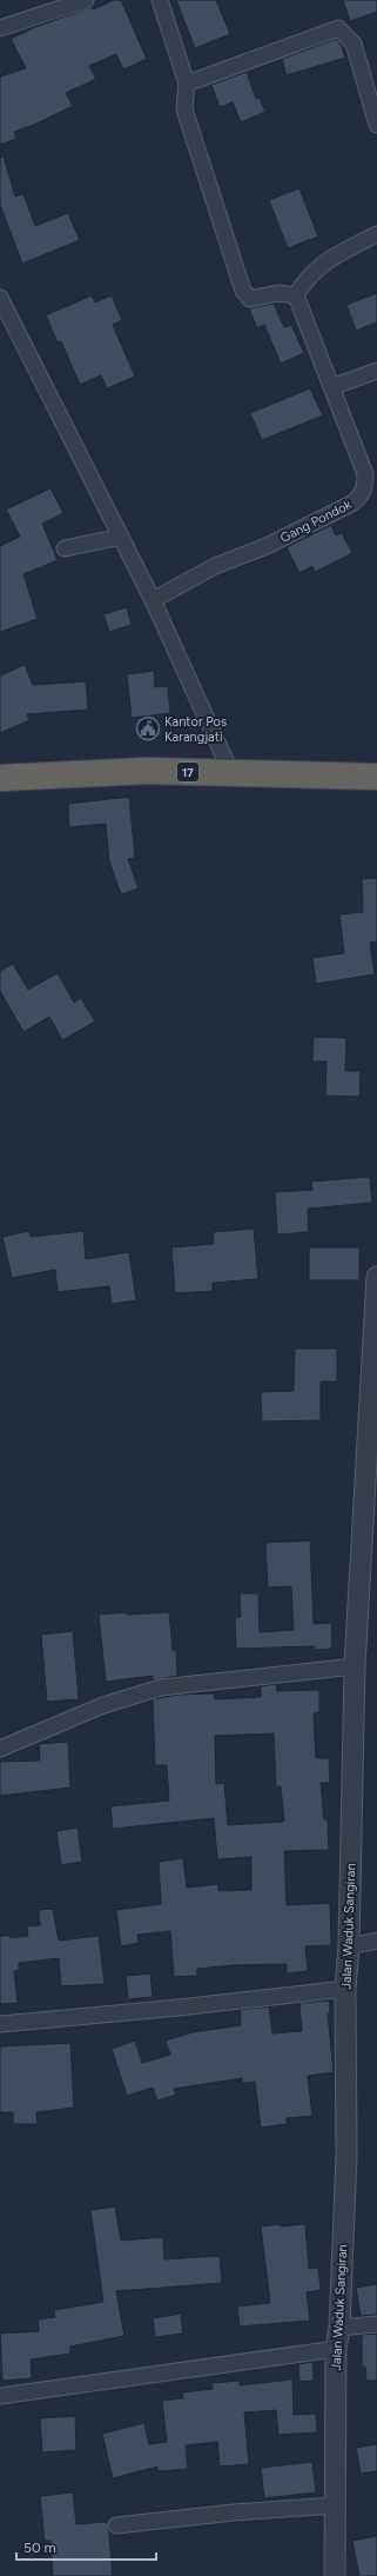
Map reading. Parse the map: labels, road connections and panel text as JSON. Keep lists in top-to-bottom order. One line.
{"streets":{"highway":["17"],"street":["Gang Pondok","Jalan Waduk Sangiran"]},"places":{"public building":["Kantor Pos Karangjati"]},"scale_bar":"50 m"}
